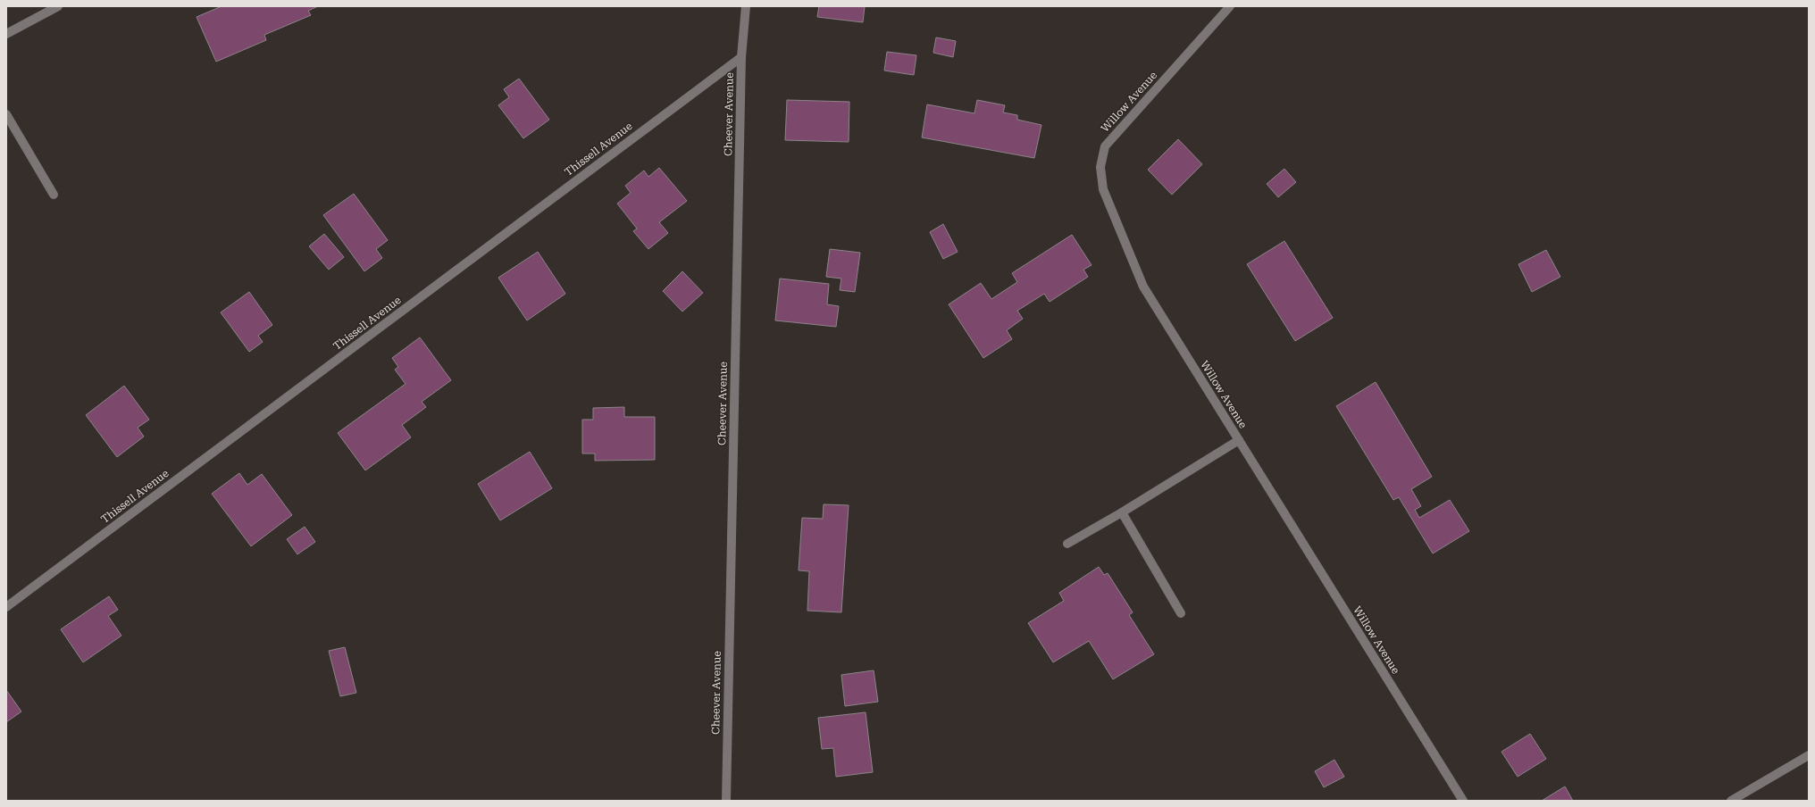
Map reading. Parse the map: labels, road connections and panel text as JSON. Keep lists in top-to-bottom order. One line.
{"streets":{"street":["Willow Avenue","Cheever Avenue","Thissell Avenue"]},"crossings":[["Cheever Avenue","Thissell Avenue"]]}
